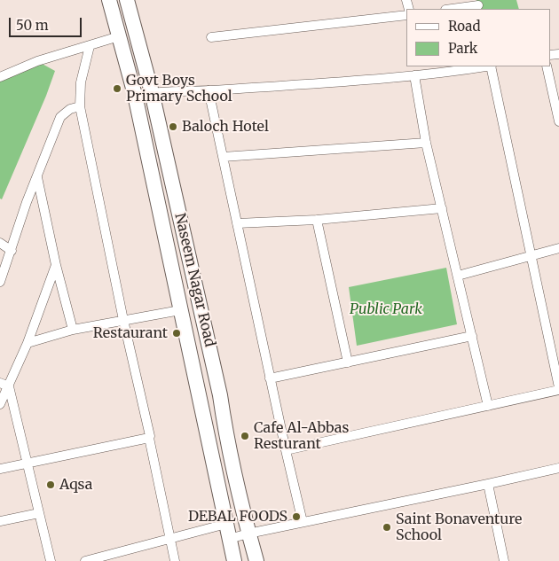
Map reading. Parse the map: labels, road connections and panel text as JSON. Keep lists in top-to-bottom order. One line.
{"streets":{"main road":["Naseem Nagar Road"]},"parks":["Public Park"],"places":["Govt Boys Primary School","Baloch Hotel","Restaurant","Cafe Al-Abbas Resturant","Aqsa","DEBAL FOODS","Saint Bonaventure School"],"legend":["Road","Park"],"scale_bar":"50 m"}
